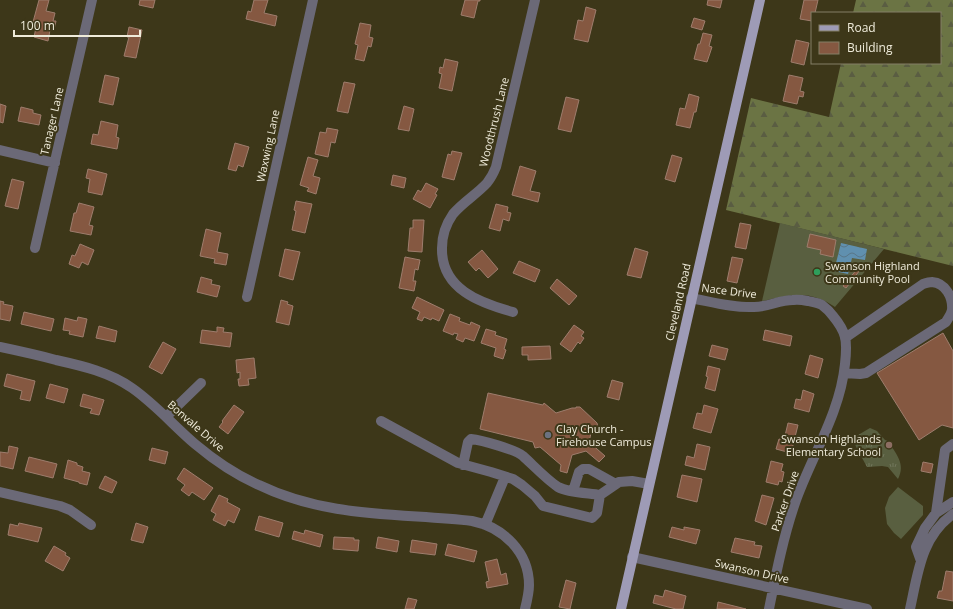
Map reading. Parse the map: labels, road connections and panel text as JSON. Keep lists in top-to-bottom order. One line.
{"streets":{"main road":["Cleveland Road"],"street":["Tanager Lane","Woodthrush Lane","Waxwing Lane","Nace Drive","Bonvale Drive","Parker Drive","Swanson Drive"]},"crossings":[["Nace Drive","Cleveland Road"],["Nace Drive","Parker Drive"],["Cleveland Road","Swanson Drive"],["Parker Drive","Swanson Drive"]],"places":["Swanson Highland Community Pool","Clay Church - Firehouse Campus","Swanson Highlands Elementary School"],"legend":["Road","Building"],"scale_bar":"100 m"}
